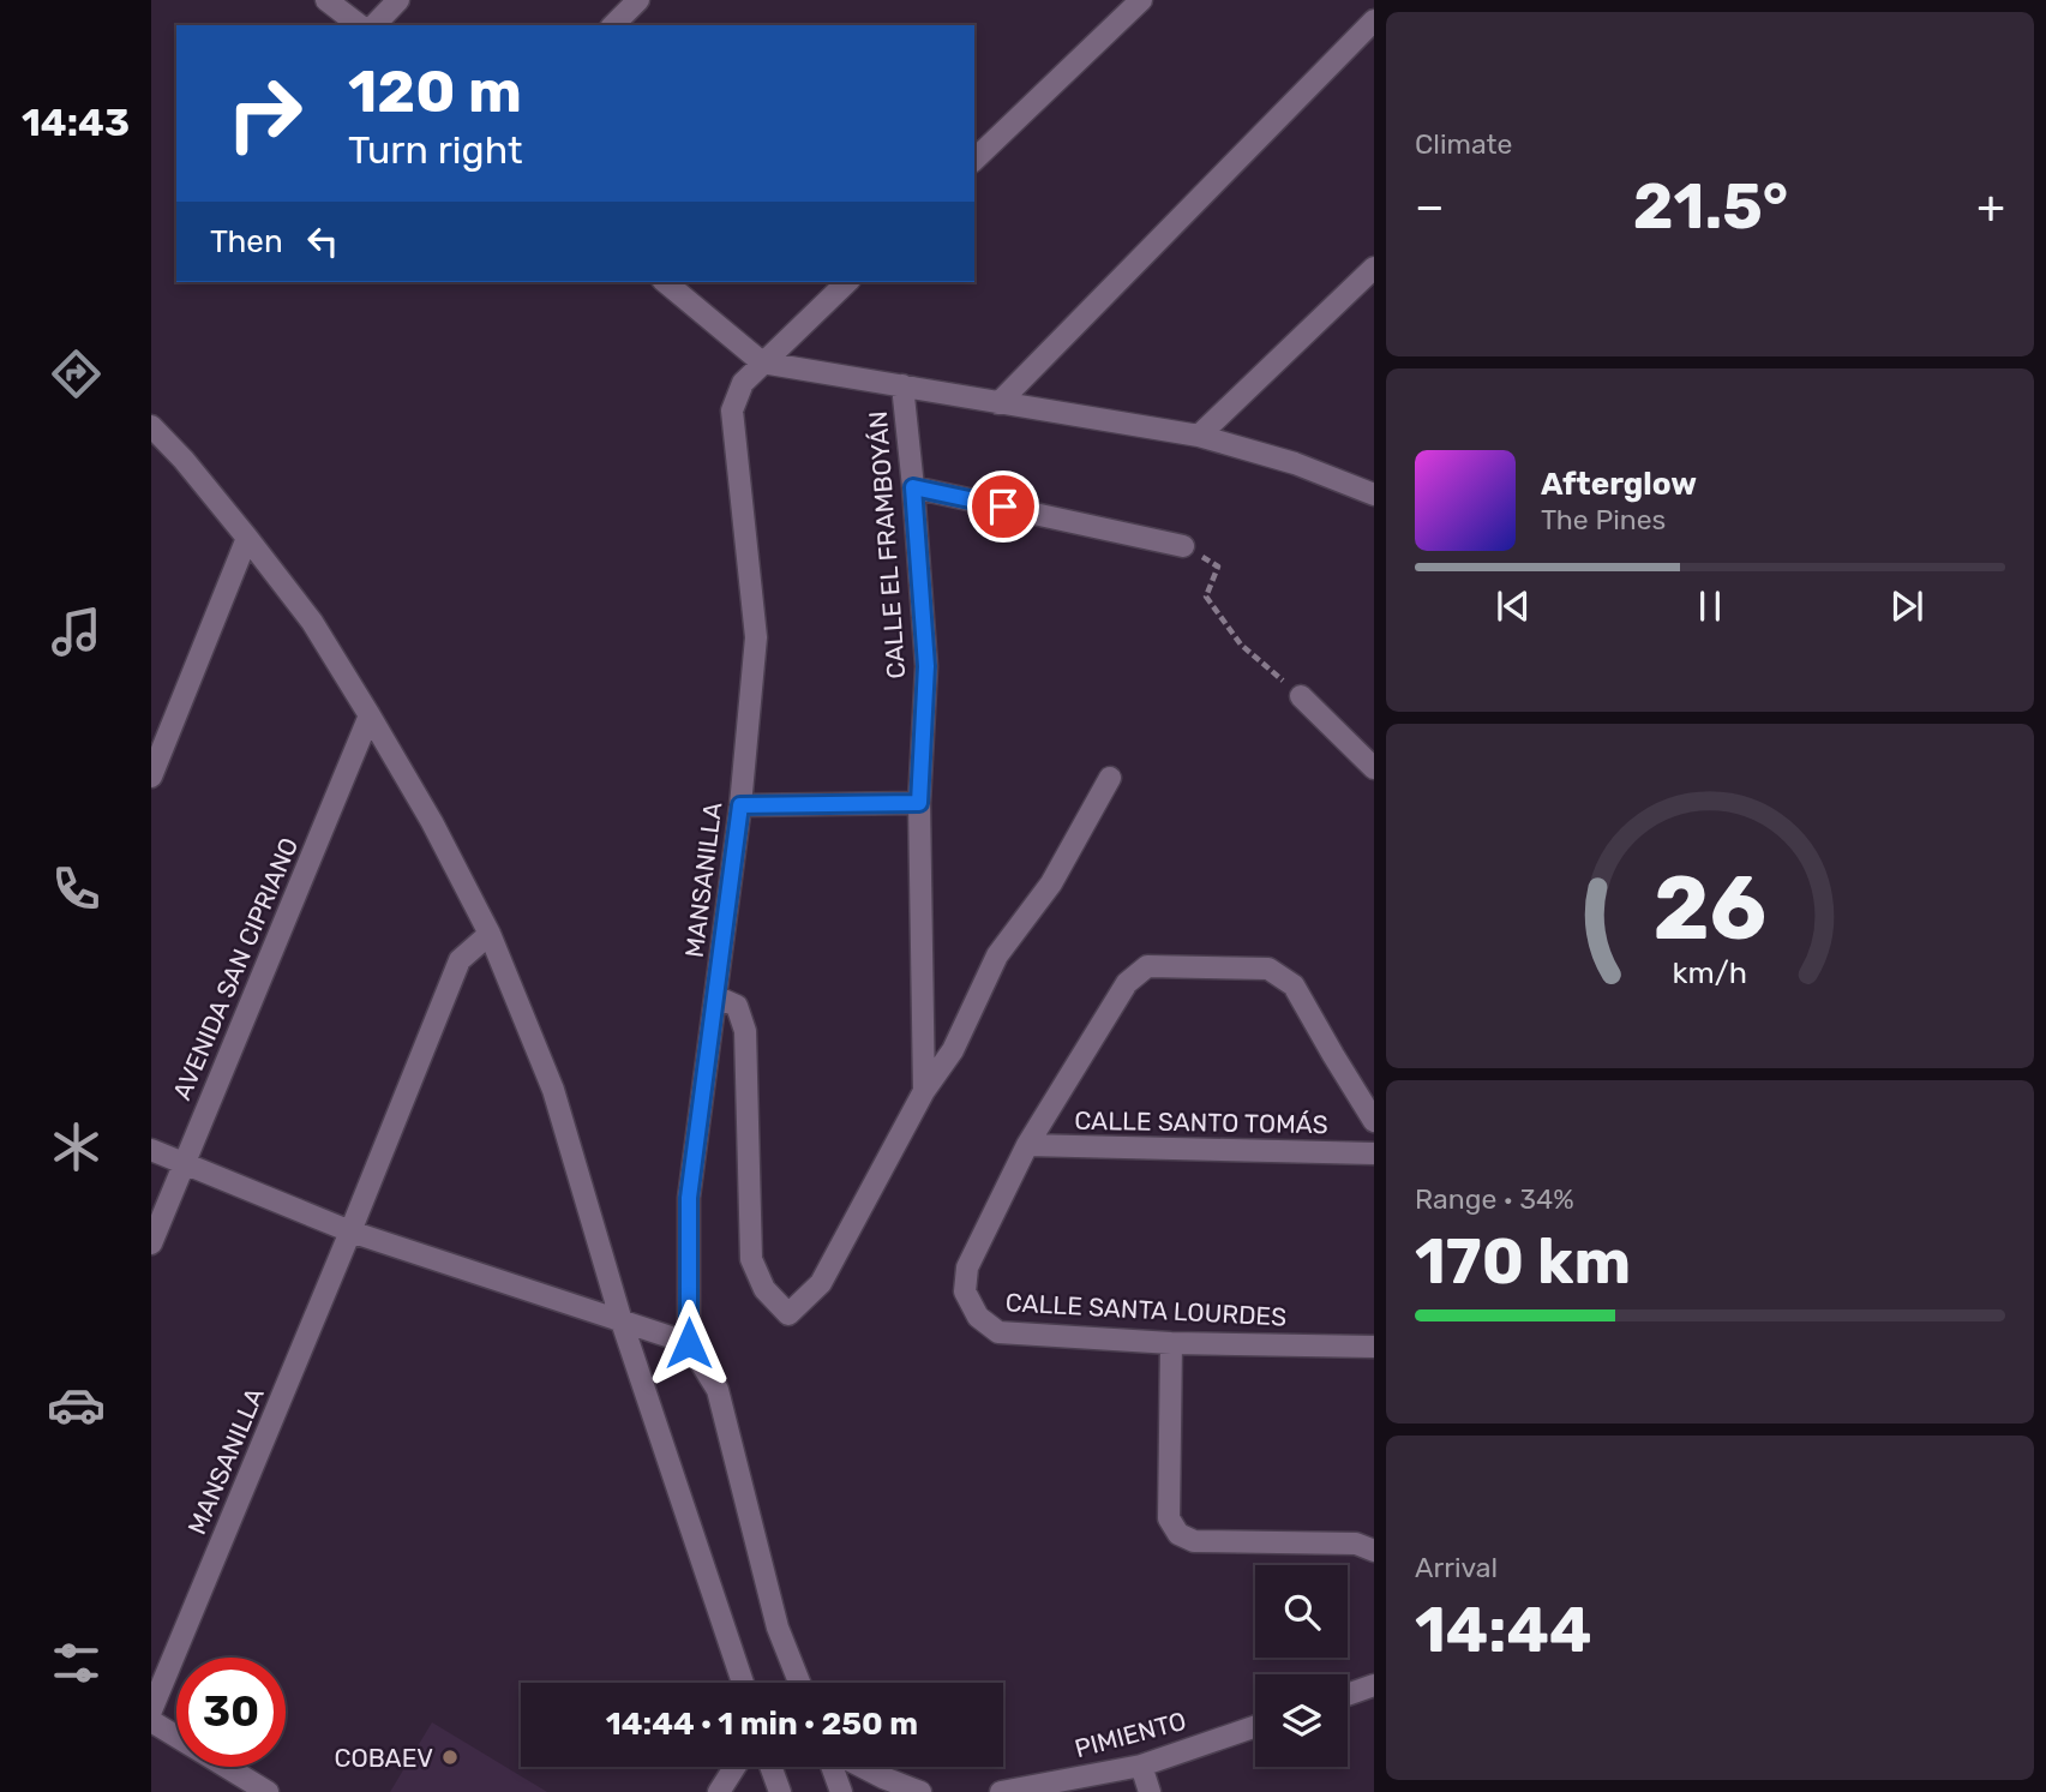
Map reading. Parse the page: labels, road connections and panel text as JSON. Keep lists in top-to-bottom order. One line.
{"streets":{"street":["CALLE EL FRAMBOYÁN","MANSANILLA","AVENIDA SAN CIPRIANO","CALLE SANTO TOMÁS","CALLE SANTA LOURDES","PIMIENTO"]},"crossings":[["CALLE EL FRAMBOYÁN","MANSANILLA"],["CALLE SANTO TOMÁS","CALLE SANTA LOURDES"]],"places":["COBAEV"],"page":{"tabs":"14:43","tile":["Climate",["Range · 34%","170 km"],["Arrival","14:44"]],"turn":["120 m","Turn right"],"heat":["−","21.5°","+"],"then":"Then","song":["Afterglow","The Pines"],"limit":"30","trip":"14:44 · 1 min · 250 m","gauge":["26","km/h"]}}
